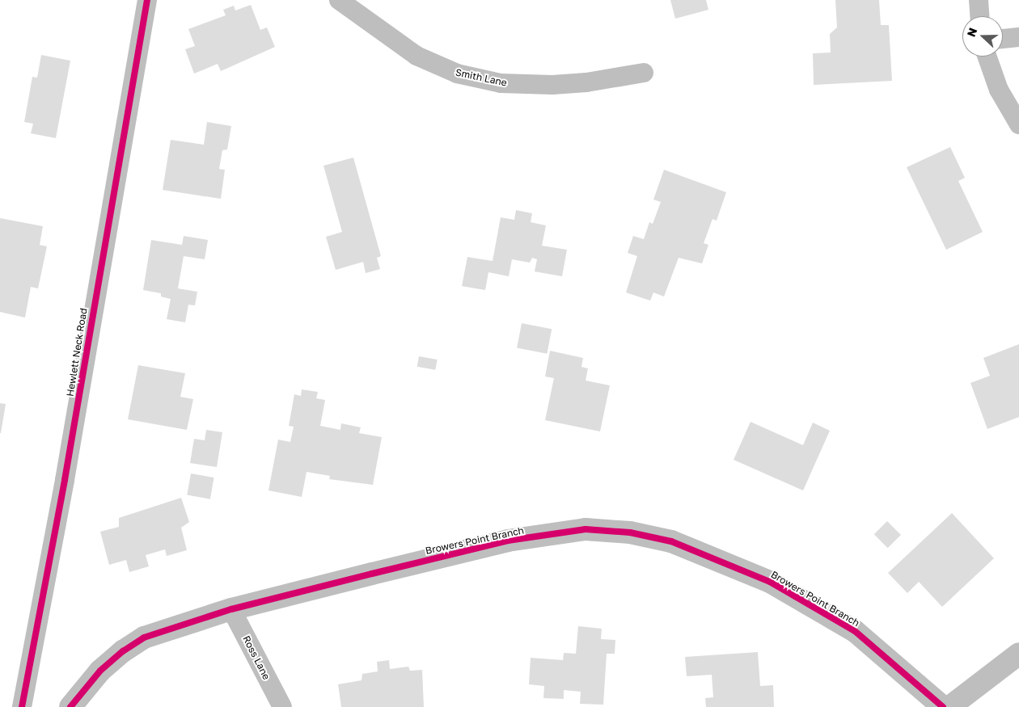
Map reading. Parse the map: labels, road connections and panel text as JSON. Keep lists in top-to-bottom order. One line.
{"streets":{"street":["Smith Lane","Hewlett Neck Road","Browers Point Branch","Ross Lane"]},"crossings":[["Browers Point Branch","Ross Lane"]],"north":"left"}
